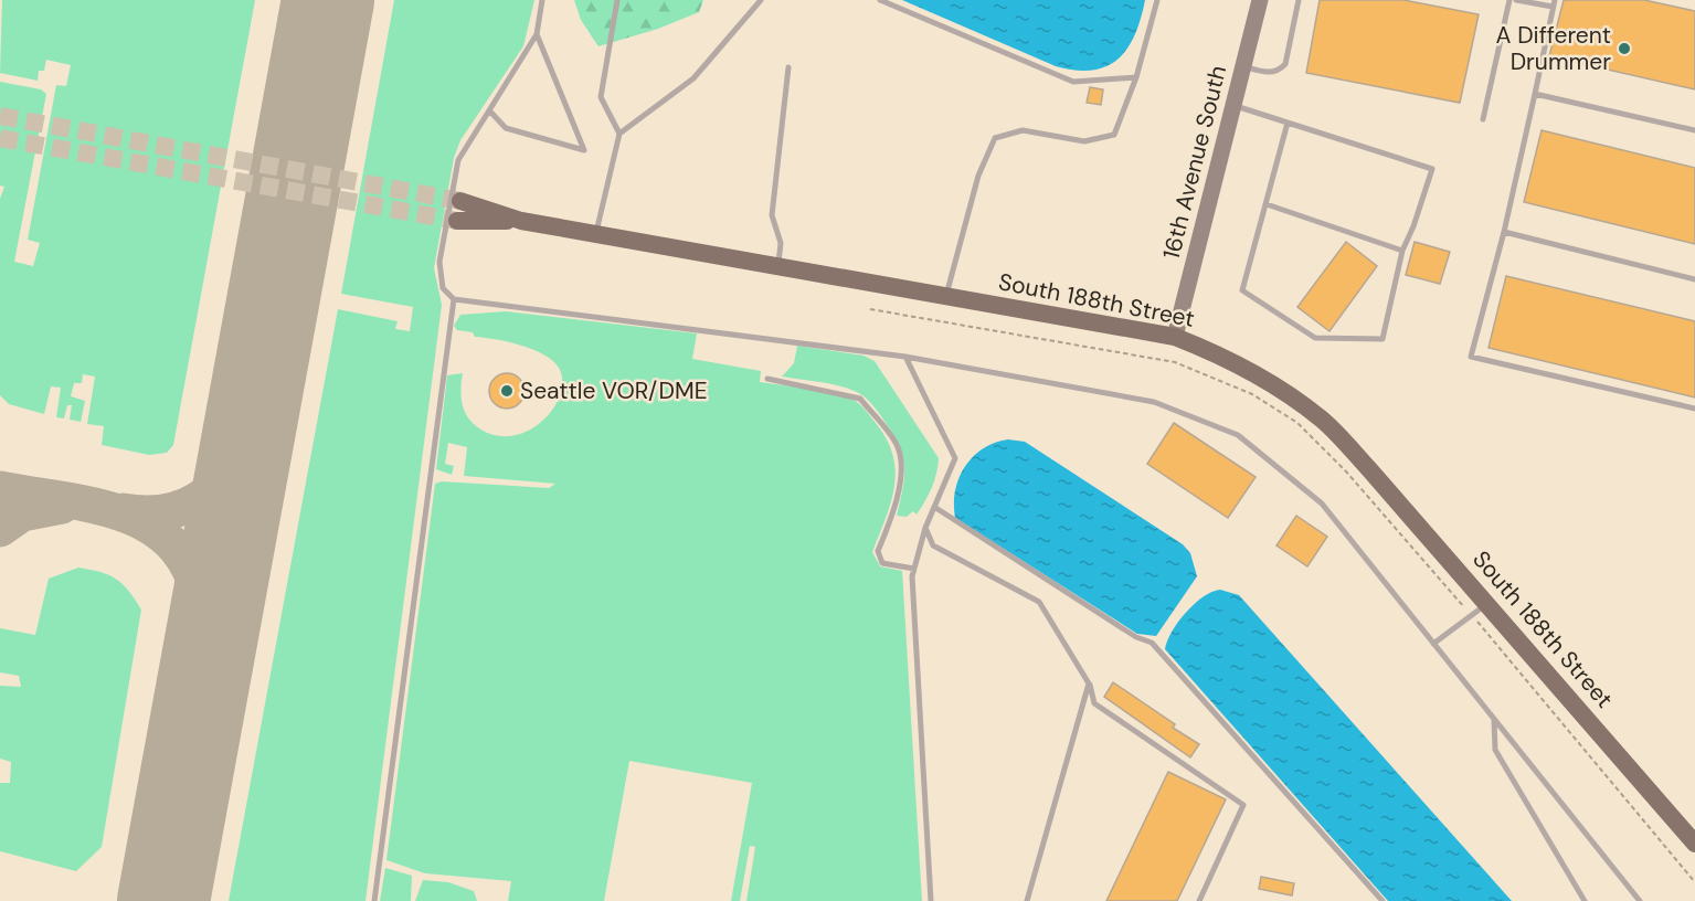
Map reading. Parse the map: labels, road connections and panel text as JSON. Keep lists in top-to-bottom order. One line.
{"streets":{"main road":["South 188th Street"],"street":["16th Avenue South"]},"crossings":[["16th Avenue South","South 188th Street"]],"places":["A Different Drummer","Seattle VOR/DME"]}
